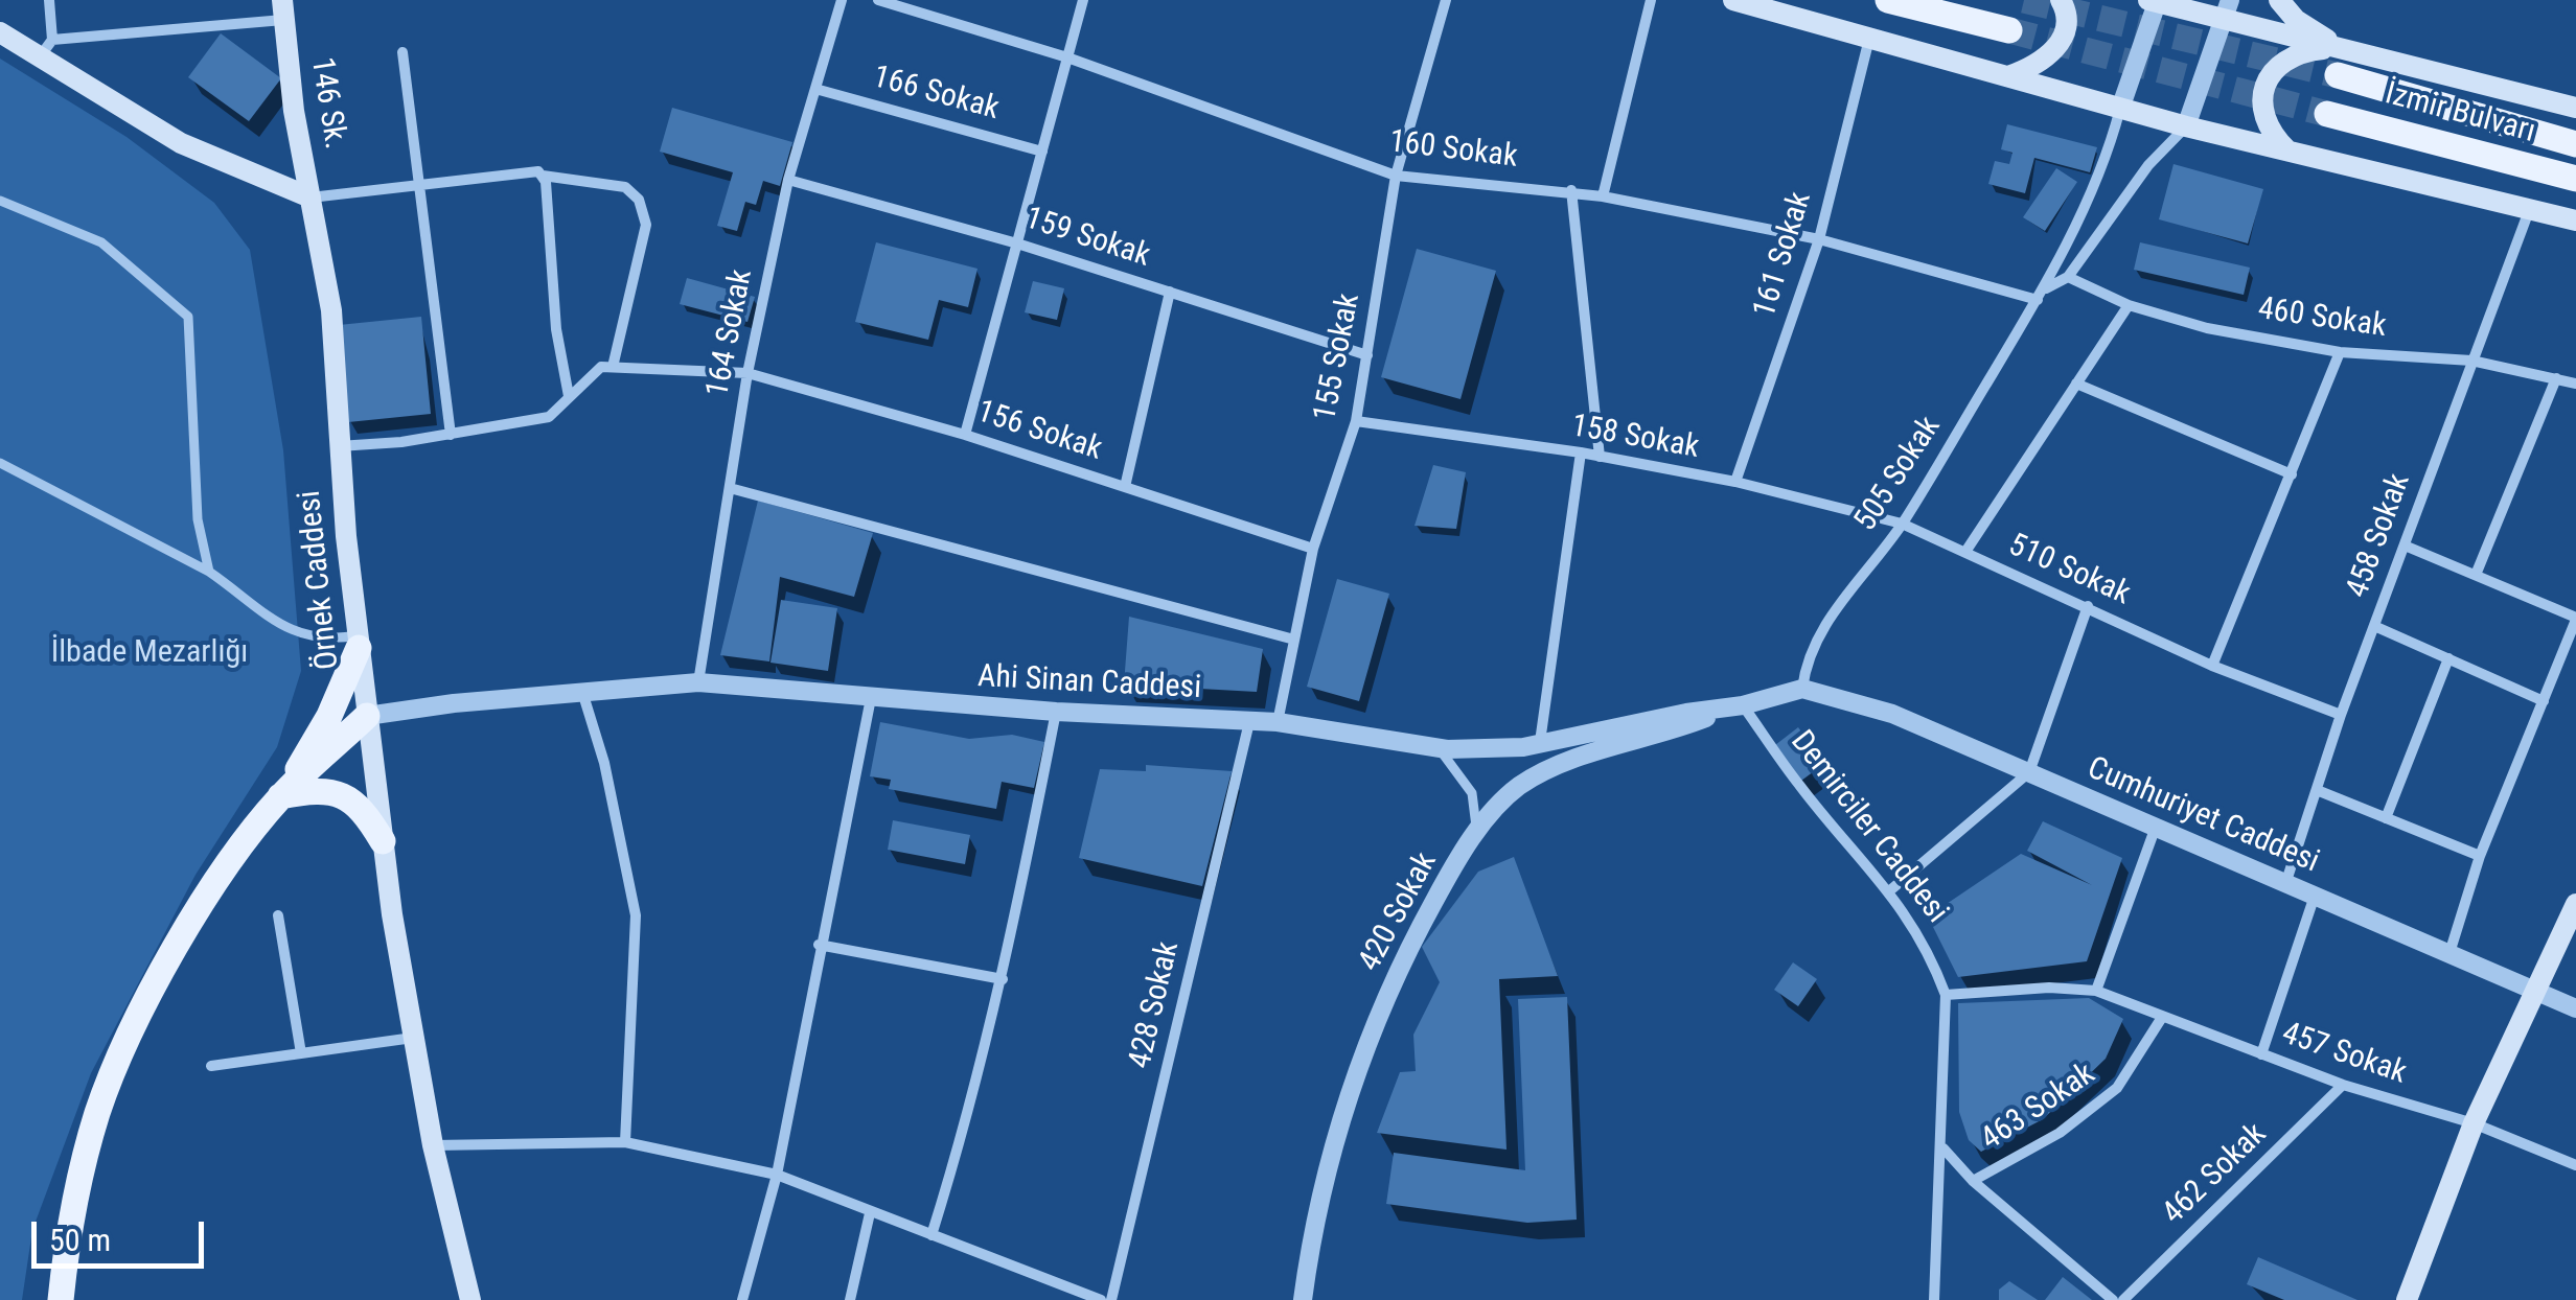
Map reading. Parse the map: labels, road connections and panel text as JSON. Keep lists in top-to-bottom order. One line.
{"streets":{"main road":["146 Sk.","İzmir Bulvarı","Örnek Caddesi"],"street":["166 Sokak","160 Sokak","159 Sokak","161 Sokak","460 Sokak","164 Sokak","155 Sokak","156 Sokak","158 Sokak","505 Sokak","458 Sokak","510 Sokak","Ahi Sinan Caddesi","Cumhuriyet Caddesi","Demirciler Caddesi","420 Sokak","428 Sokak","457 Sokak","463 Sokak","462 Sokak"]},"crossings":[["166 Sokak","164 Sokak"],["146 Sk.","Örnek Caddesi"],["160 Sokak","161 Sokak"],["160 Sokak","155 Sokak"],["160 Sokak","505 Sokak"],["159 Sokak","164 Sokak"],["159 Sokak","155 Sokak"],["161 Sokak","158 Sokak"],["460 Sokak","505 Sokak"],["460 Sokak","458 Sokak"],["164 Sokak","156 Sokak"],["164 Sokak","Ahi Sinan Caddesi"],["155 Sokak","156 Sokak"],["155 Sokak","158 Sokak"],["155 Sokak","Ahi Sinan Caddesi"],["158 Sokak","505 Sokak"],["158 Sokak","510 Sokak"],["505 Sokak","510 Sokak"],["505 Sokak","Ahi Sinan Caddesi"],["505 Sokak","Cumhuriyet Caddesi"],["458 Sokak","510 Sokak"],["458 Sokak","Cumhuriyet Caddesi"],["Örnek Caddesi","Ahi Sinan Caddesi"],["Ahi Sinan Caddesi","Cumhuriyet Caddesi"],["Ahi Sinan Caddesi","Demirciler Caddesi"],["Ahi Sinan Caddesi","420 Sokak"],["Ahi Sinan Caddesi","428 Sokak"],["Demirciler Caddesi","420 Sokak"],["Demirciler Caddesi","457 Sokak"],["457 Sokak","463 Sokak"],["457 Sokak","462 Sokak"]],"parks":["İlbade Mezarlığı"],"scale_bar":"50 m"}
